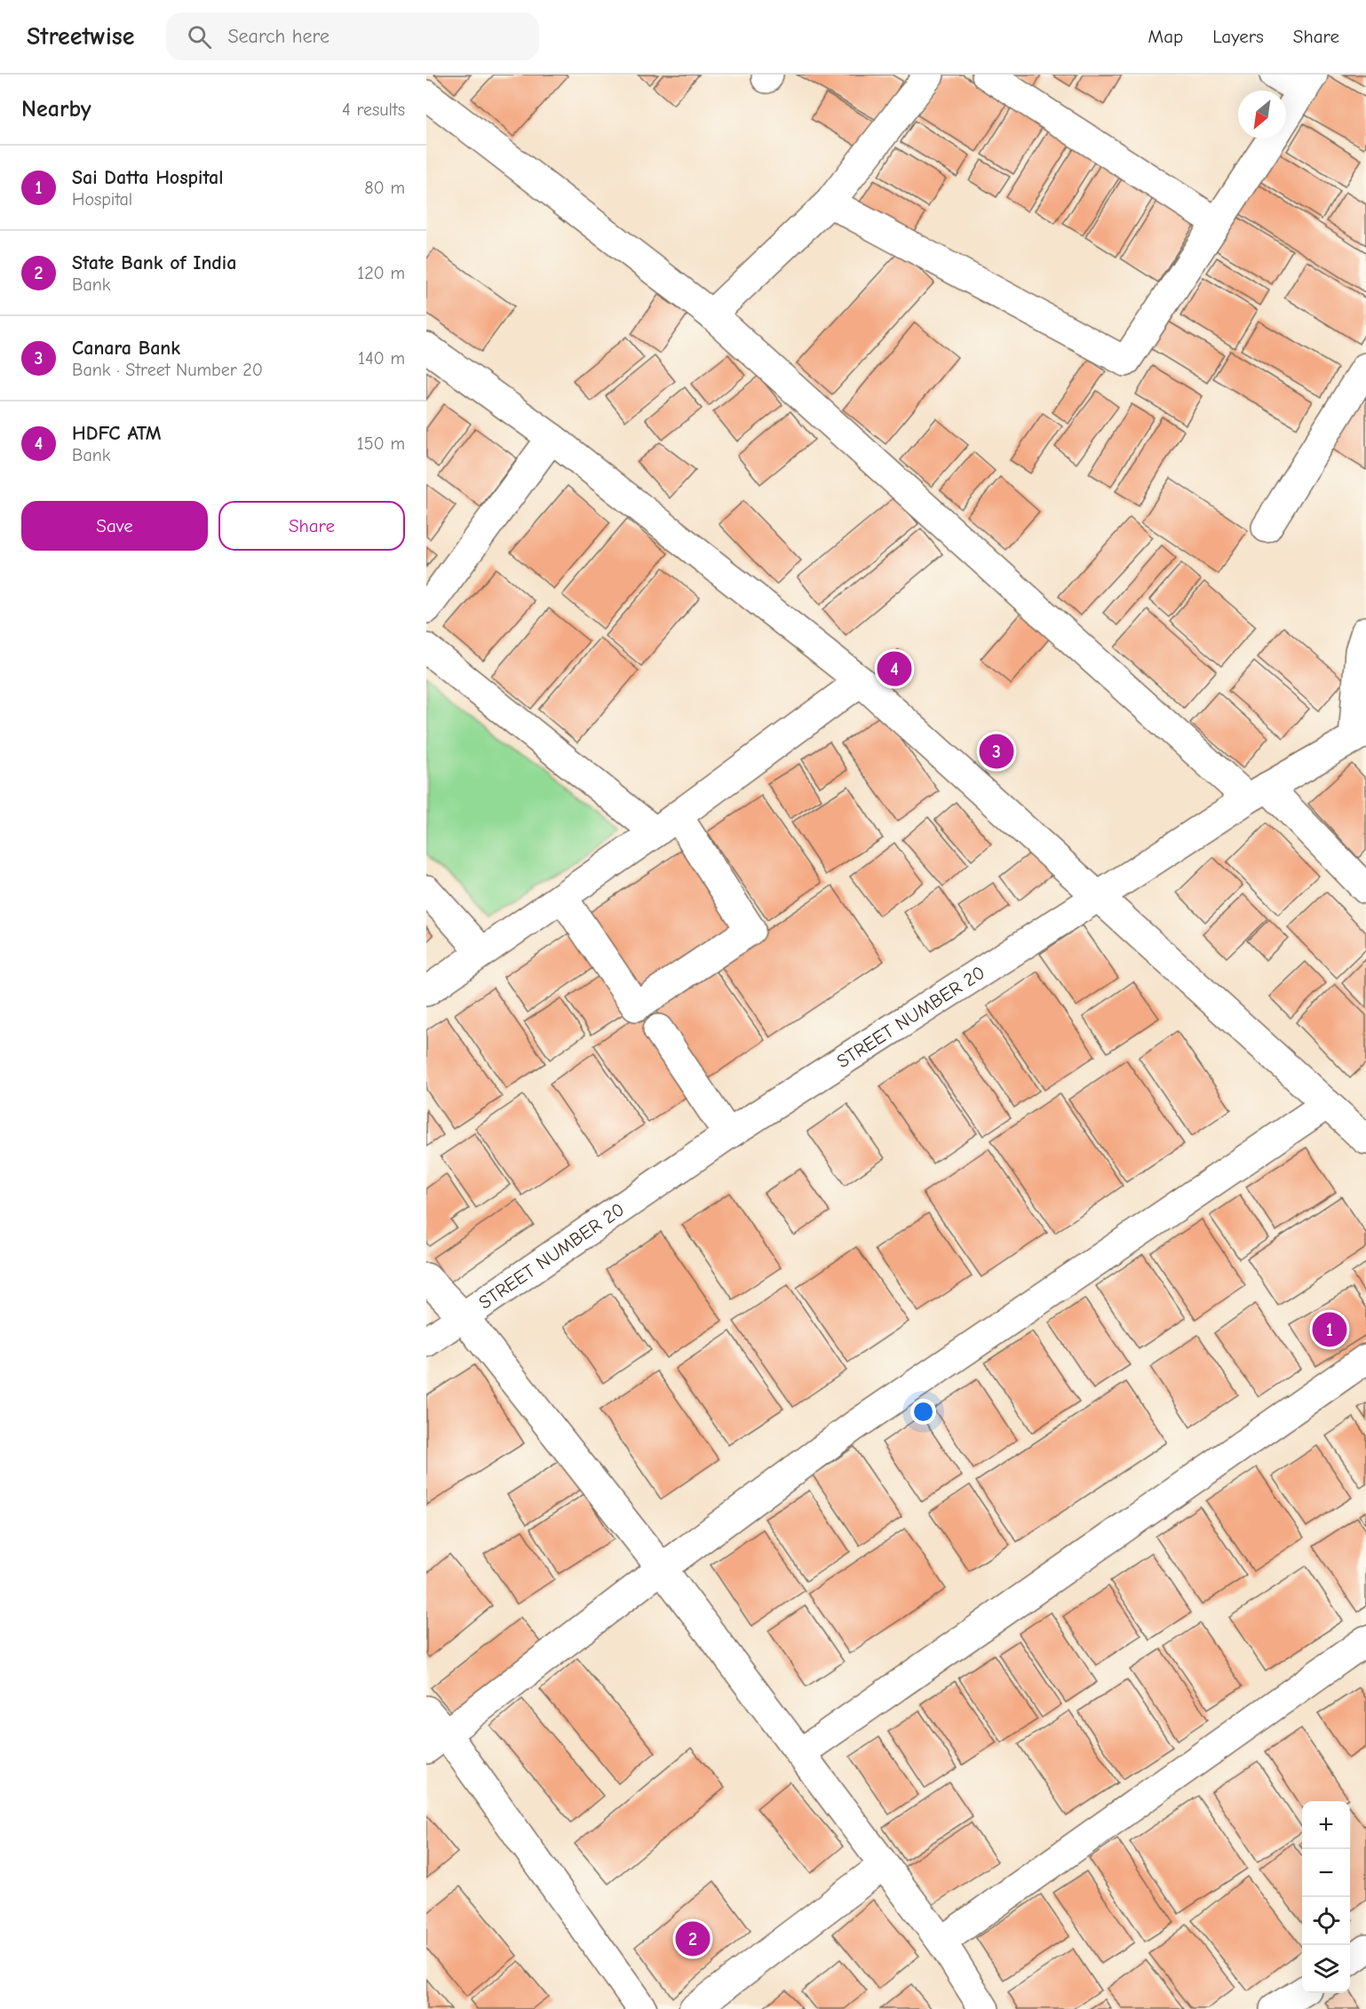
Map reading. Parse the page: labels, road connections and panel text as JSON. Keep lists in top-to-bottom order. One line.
{"streets":{"street":["STREET NUMBER 20"]},"north":"bottom left","page":{"header":"Streetwise","search":"Search here","nav":["Map","Layers","Share"],"heading":["Nearby","4 results"],"list":[{"mark":"1","name":"Sai Datta Hospital","note":"Hospital","value":"80 m"},{"mark":"2","name":"State Bank of India","note":"Bank","value":"120 m"},{"mark":"3","name":"Canara Bank","note":"Bank · Street Number 20","value":"140 m"},{"mark":"4","name":"HDFC ATM","note":"Bank","value":"150 m"}],"buttons":["Save","Share"],"pins":["4","3","1","2"],"map_buttons":["+","−"]}}
